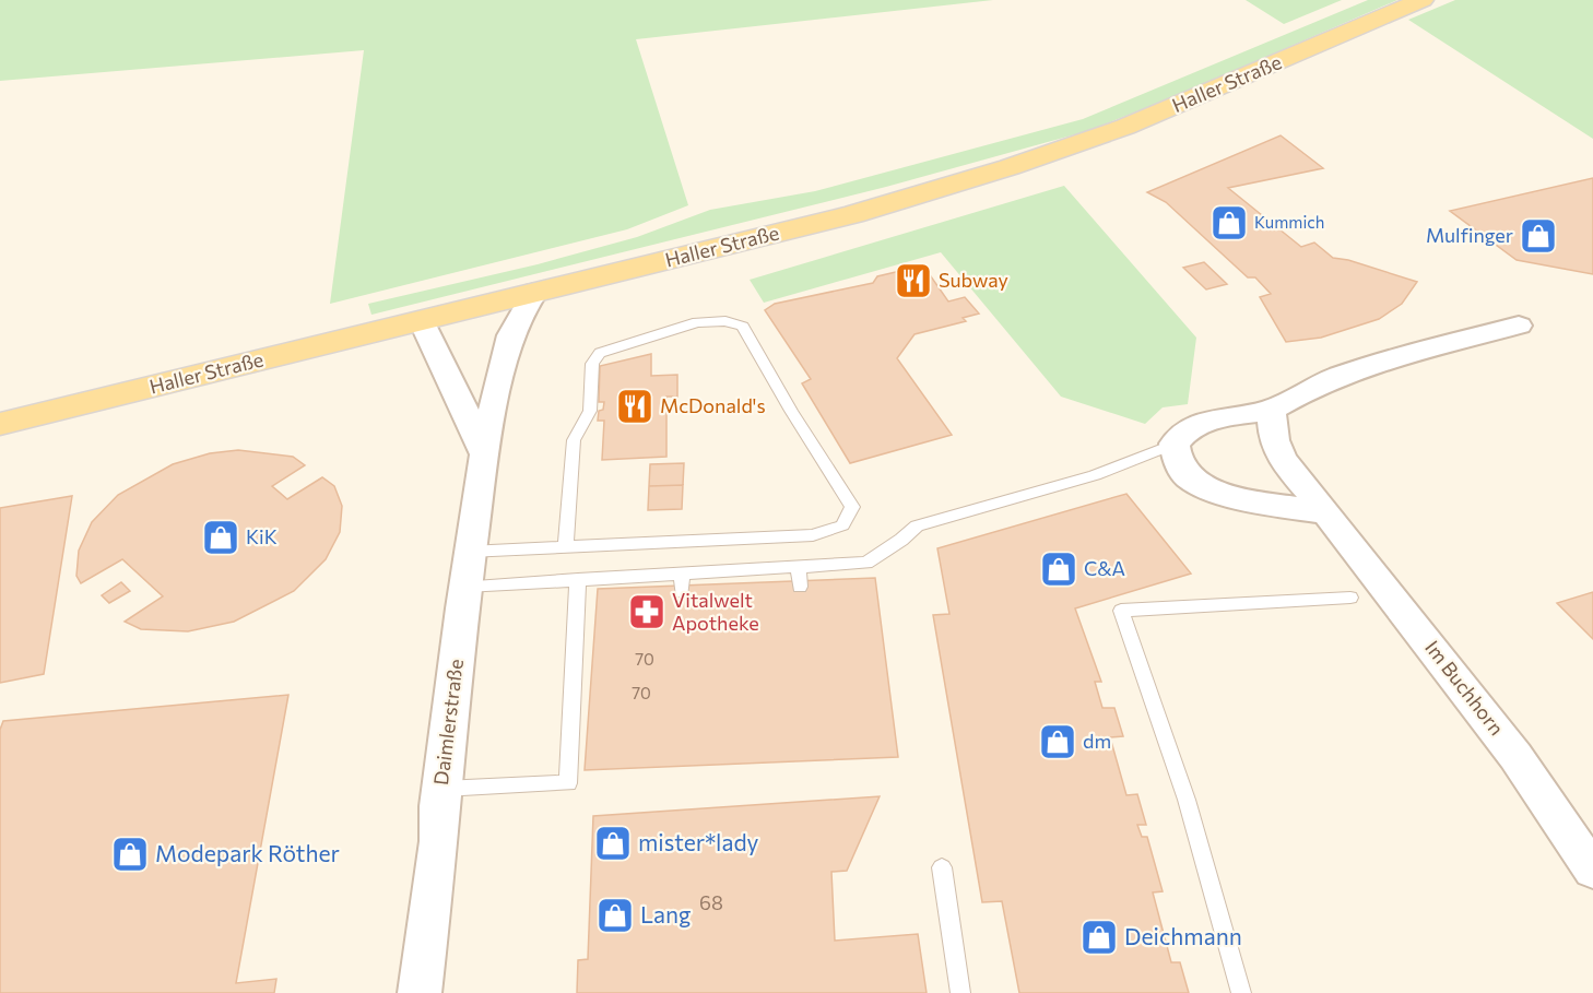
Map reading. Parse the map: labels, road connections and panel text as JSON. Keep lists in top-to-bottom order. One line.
{"streets":{"main road":["Haller Straße"],"street":["Im Buchhorn","Daimlerstraße"]},"crossings":[["Haller Straße","Daimlerstraße"]],"places":{"shop":["Kummich","Mulfinger","KiK","C&A","dm","mister*lady","Modepark Röther","Lang","Deichmann"],"restaurant":["Subway","McDonald's"],"pharmacy":["Vitalwelt Apotheke"]},"house_numbers":["70","70","68"]}
